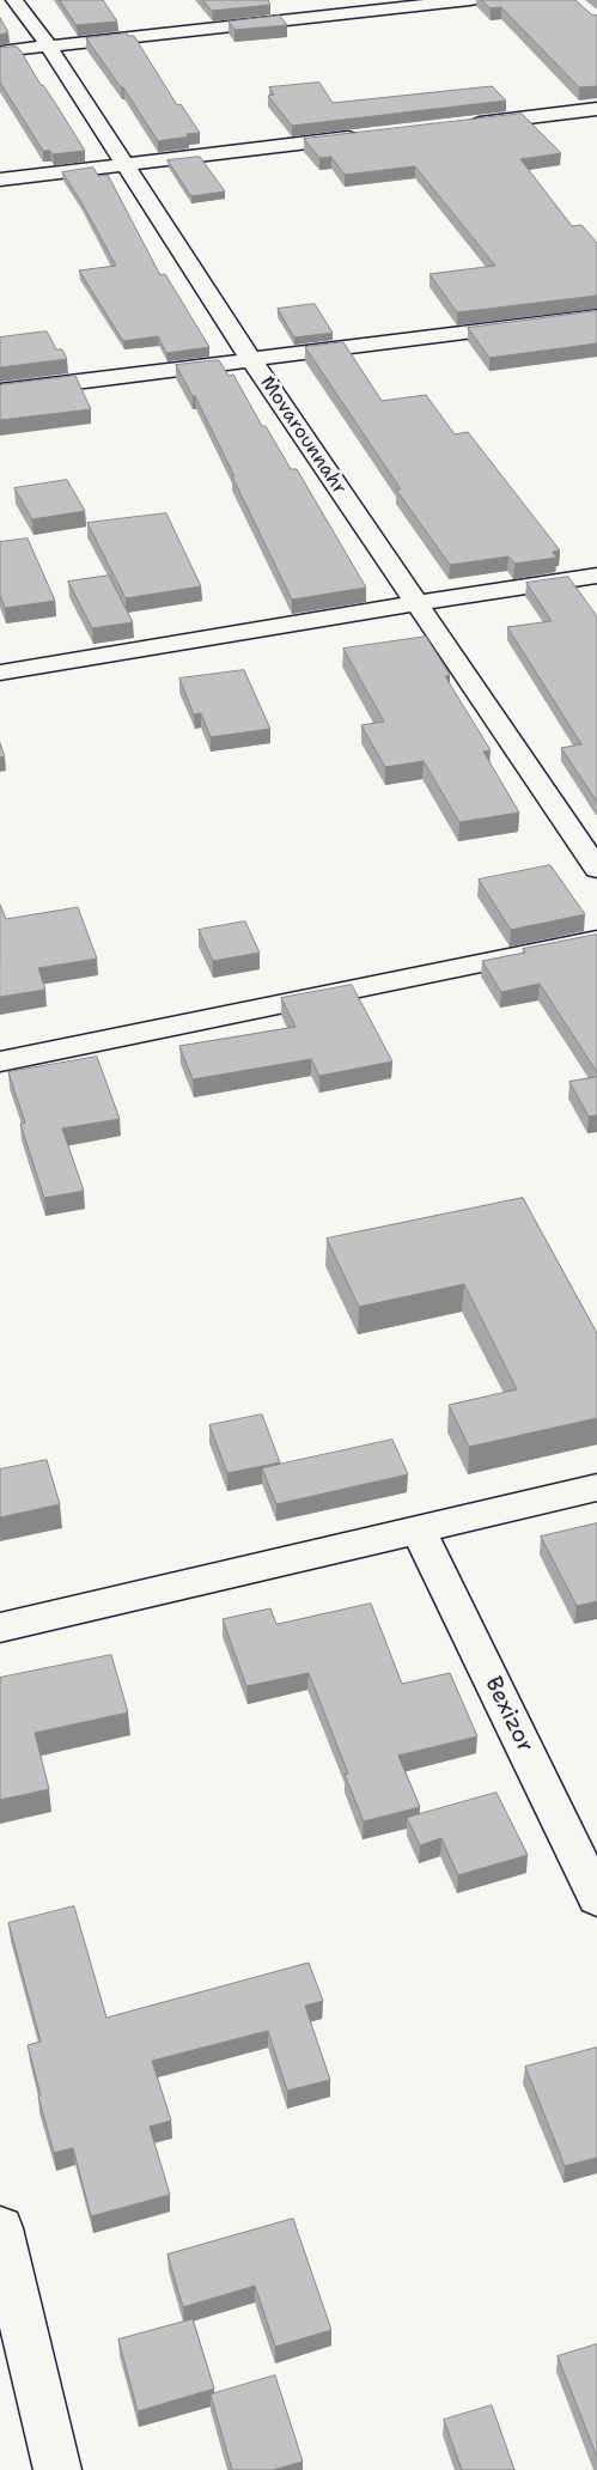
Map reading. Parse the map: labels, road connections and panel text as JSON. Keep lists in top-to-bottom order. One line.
{"streets":{"street":["Movarounnahr","Bexizor"]}}
